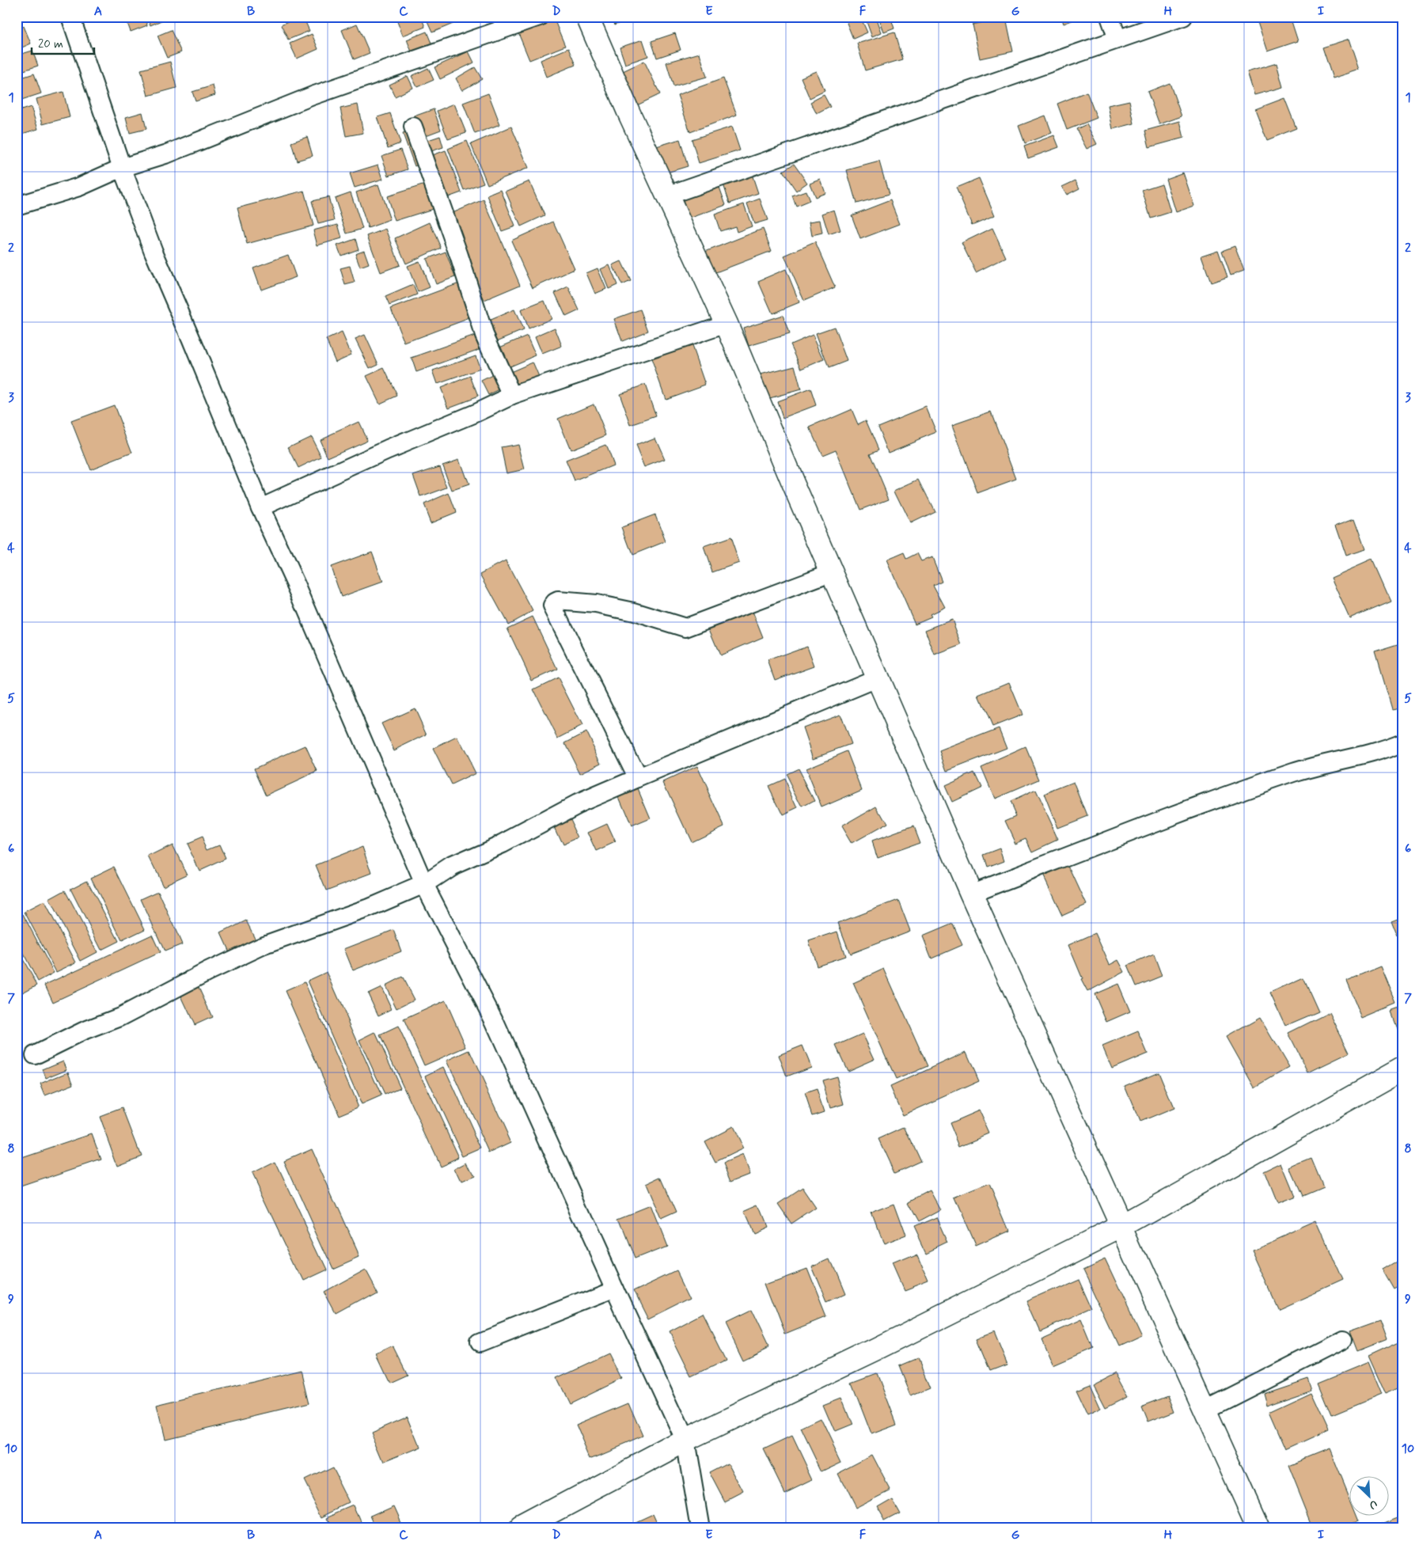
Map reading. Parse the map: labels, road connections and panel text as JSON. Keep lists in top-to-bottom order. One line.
{"scale_bar":"20 m","north":"bottom right","grid":{"columns":["A","B","C","D","E","F","G","H","I"],"rows":["1","2","3","4","5","6","7","8","9","10"]}}
